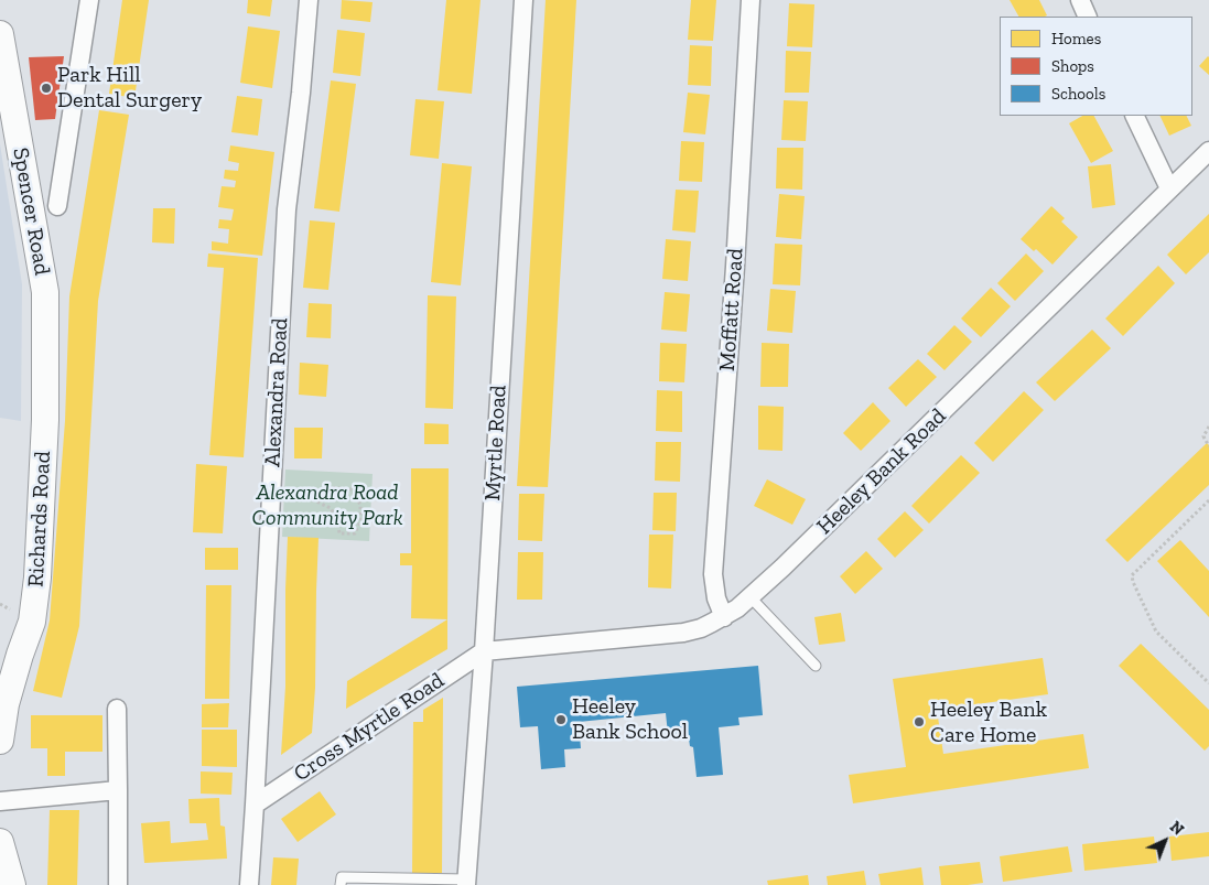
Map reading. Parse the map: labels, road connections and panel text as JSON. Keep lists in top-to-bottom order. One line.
{"streets":{"main road":["Spencer Road","Richards Road"],"street":["Moffatt Road","Alexandra Road","Myrtle Road","Heeley Bank Road","Cross Myrtle Road"]},"crossings":[["Spencer Road","Richards Road"],["Moffatt Road","Heeley Bank Road"],["Alexandra Road","Cross Myrtle Road"],["Myrtle Road","Heeley Bank Road"],["Myrtle Road","Cross Myrtle Road"],["Heeley Bank Road","Cross Myrtle Road"]],"parks":["Alexandra Road Community Park"],"places":["Park Hill Dental Surgery","Heeley Bank School","Heeley Bank Care Home"],"legend":["Homes","Shops","Schools"],"north":"top right"}
